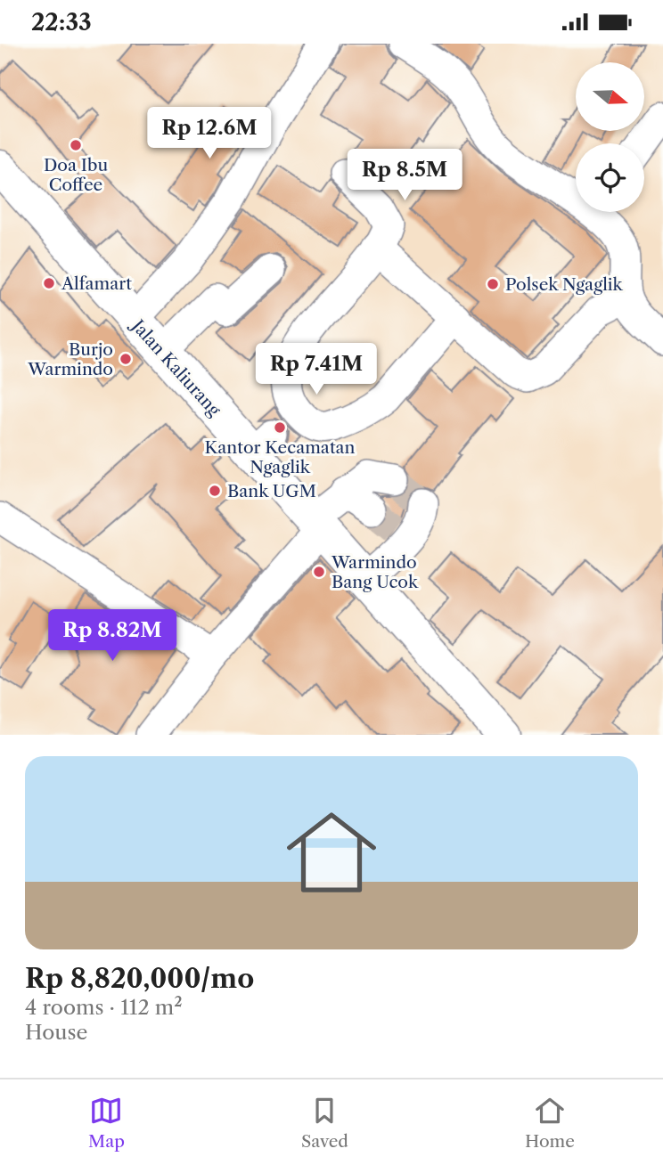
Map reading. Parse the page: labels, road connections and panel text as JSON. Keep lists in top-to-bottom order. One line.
{"streets":{"main road":["Jalan Kaliurang"]},"places":["Doa Ibu Coffee","Alfamart","Polsek Ngaglik","Burjo Warmindo","Kantor Kecamatan Ngaglik","Bank UGM","Warmindo Bang Ucok"],"north":"right","page":{"status":"22:33","price":["Rp 12.6M","Rp 8.5M","Rp 7.41M","Rp 8.82M"],"list":[{"name":"Rp 8,820,000/mo","note":"4 rooms · 112 m² · House"}],"tabs":["Map","Saved","Home"]}}
